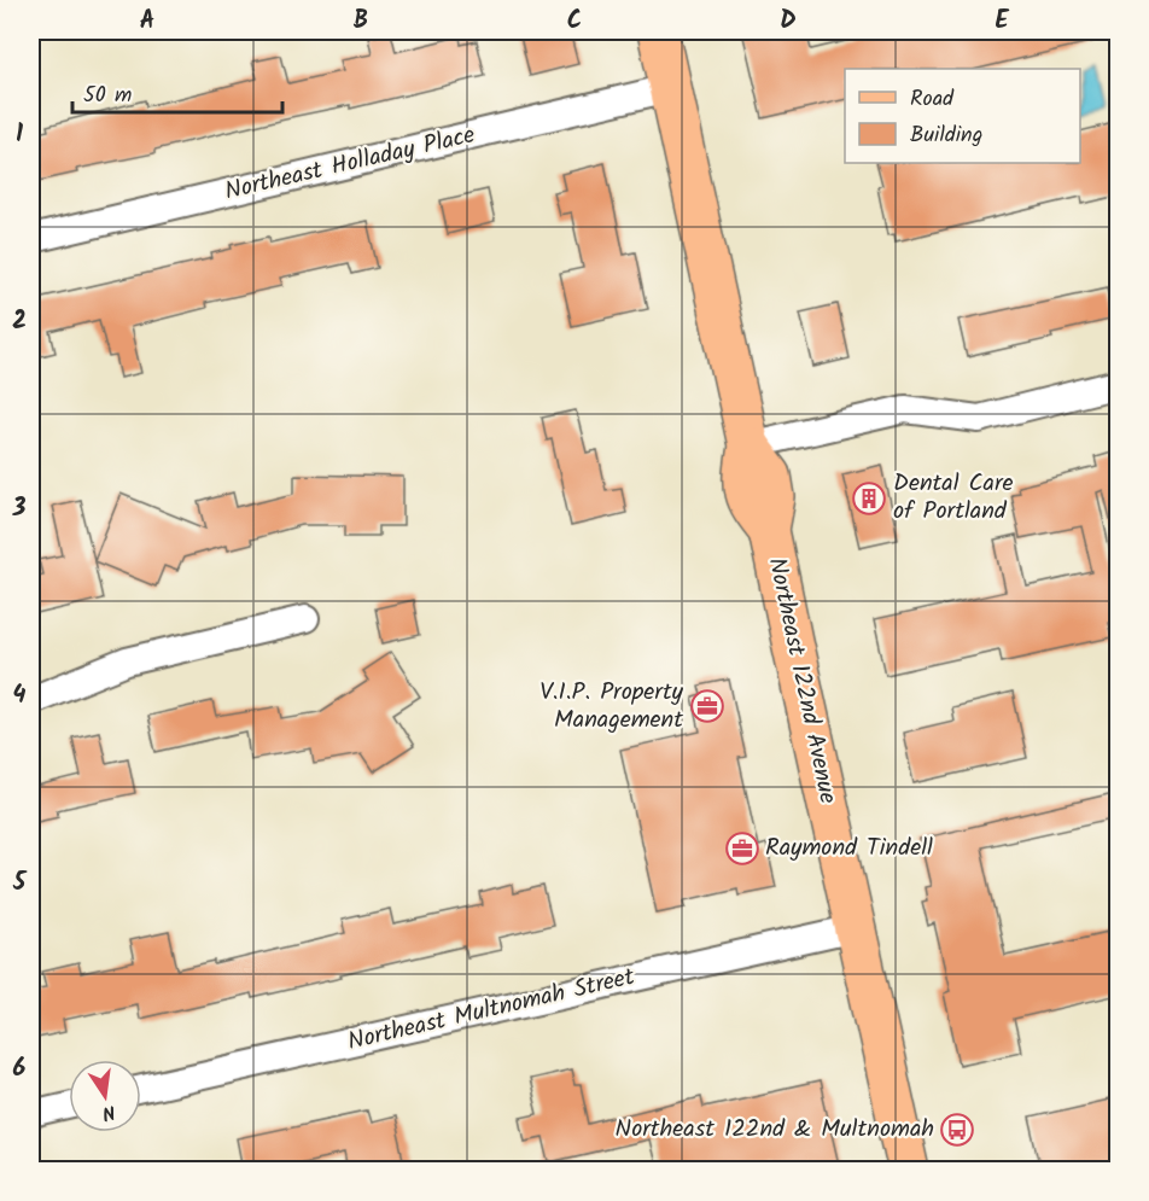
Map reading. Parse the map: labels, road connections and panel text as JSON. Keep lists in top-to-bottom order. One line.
{"streets":{"main road":["Northeast 122nd Avenue"],"street":["Northeast Holladay Place","Northeast Multnomah Street"]},"crossings":[["Northeast Holladay Place","Northeast 122nd Avenue"],["Northeast 122nd Avenue","Northeast Multnomah Street"]],"places":{"building":["Dental Care of Portland"],"office":["V.I.P. Property Management","Raymond Tindell"],"bus stop":["Northeast 122nd & Multnomah"]},"legend":["Road","Building"],"scale_bar":"50 m","north":"bottom","grid":{"columns":["A","B","C","D","E"],"rows":["1","2","3","4","5","6"]}}
